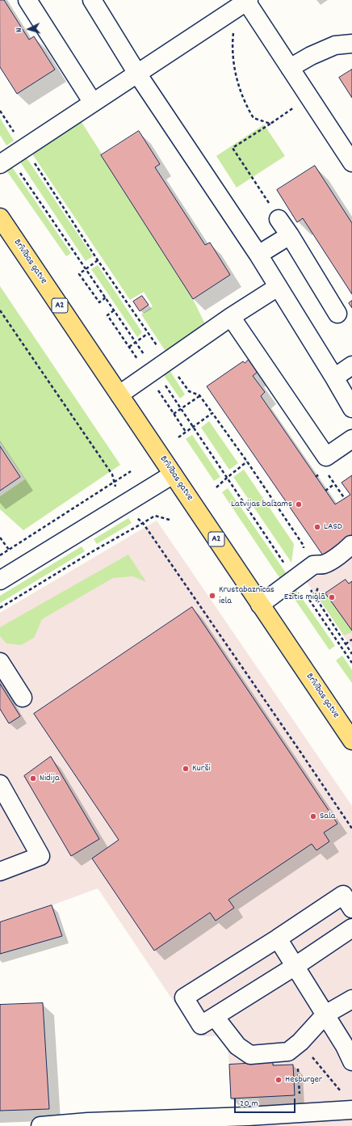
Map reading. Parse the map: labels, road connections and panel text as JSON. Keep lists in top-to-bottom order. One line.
{"streets":{"highway":["Brīvības gatve","A2"]},"places":["Latvijas balzams","LASD","Krustabaznīcas iela","Ezītis miglā","Kurši","Nidija","Sala","Hesburger"],"scale_bar":"20 m","north":"left"}
